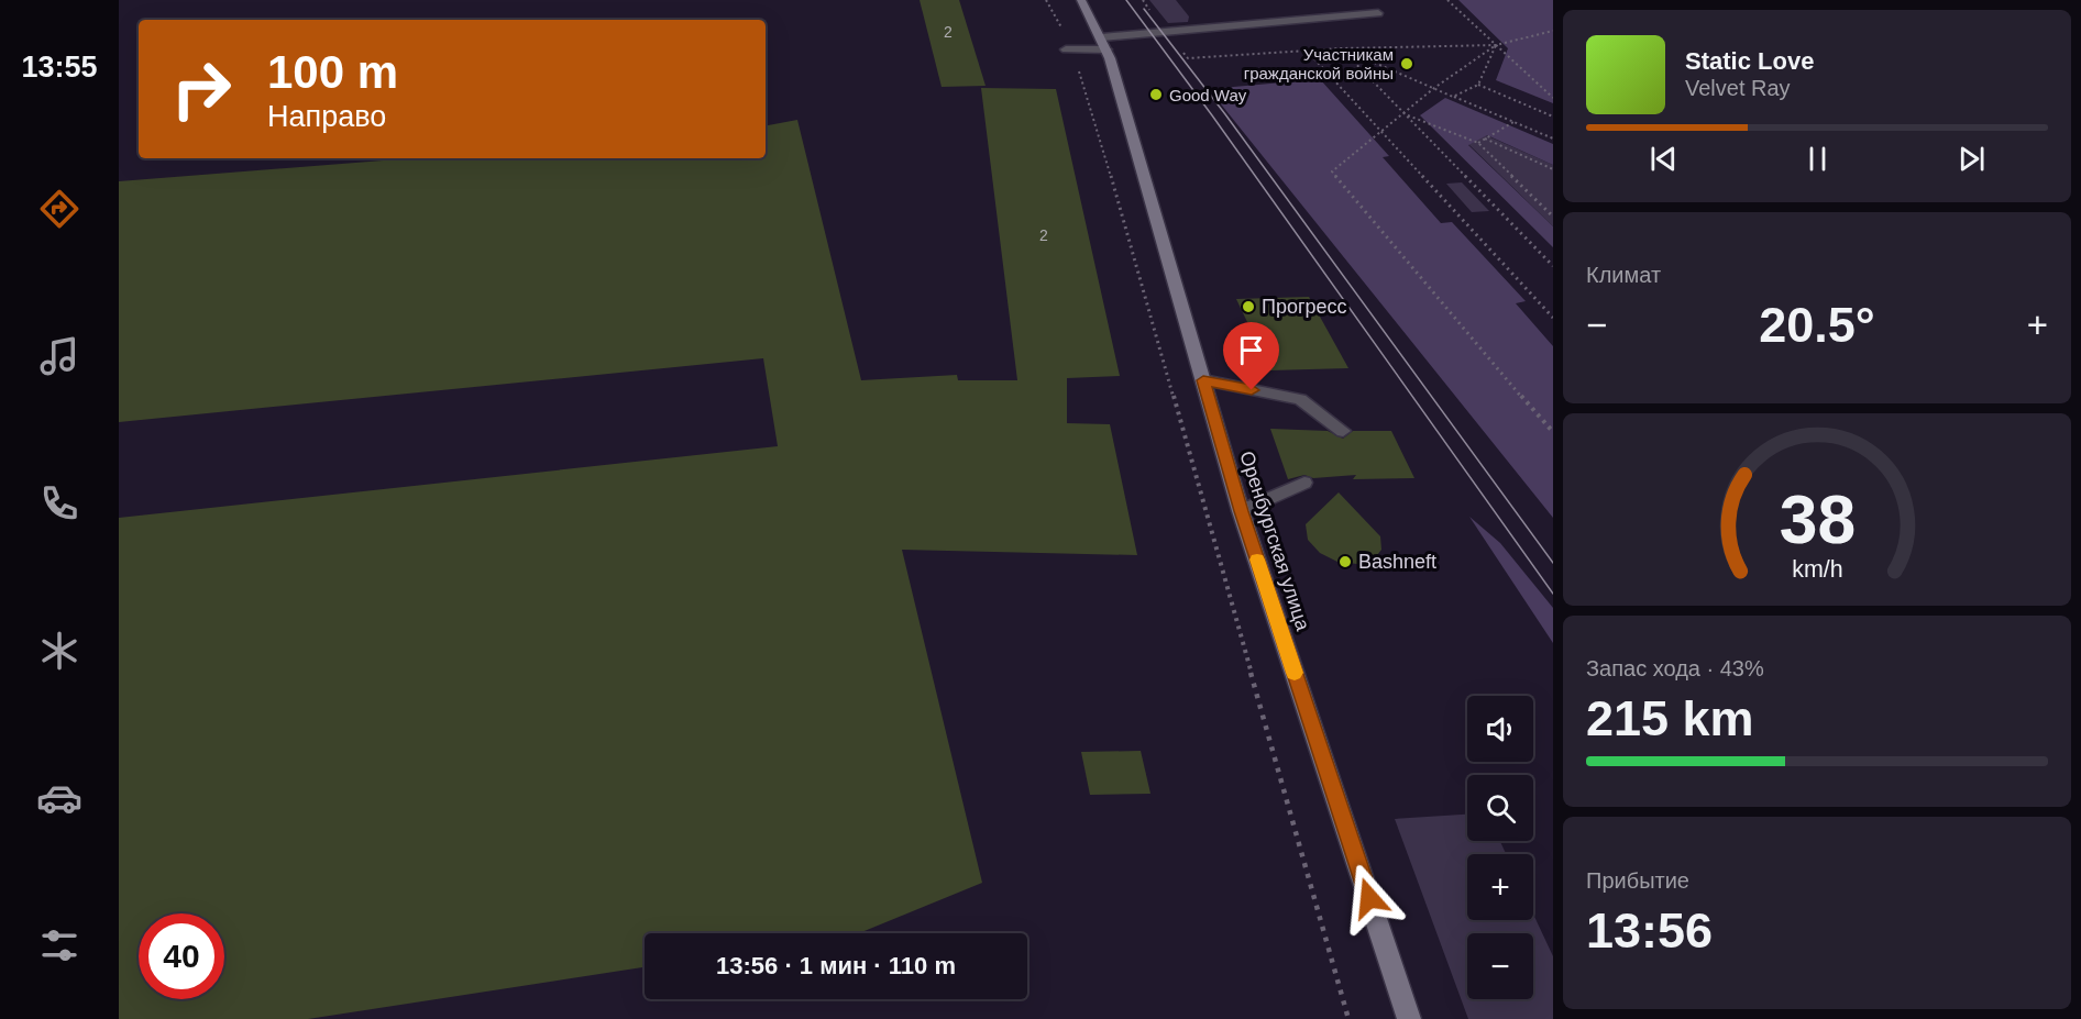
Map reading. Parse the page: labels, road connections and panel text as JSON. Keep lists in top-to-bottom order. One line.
{"streets":{"street":["Оренбургская улица"]},"places":["Участникам гражданской войны","Good Way","Прогресс","Bashneft"],"house_numbers":["2","2"],"page":{"tabs":"13:55","turn":["100 m","Направо"],"song":["Static Love","Velvet Ray"],"tile":["Климат",["Запас хода · 43%","215 km"],["Прибытие","13:56"]],"heat":["−","20.5°","+"],"map_buttons":["+","−"],"limit":"40","trip":"13:56 · 1 мин · 110 m","gauge":["38","km/h"]}}
